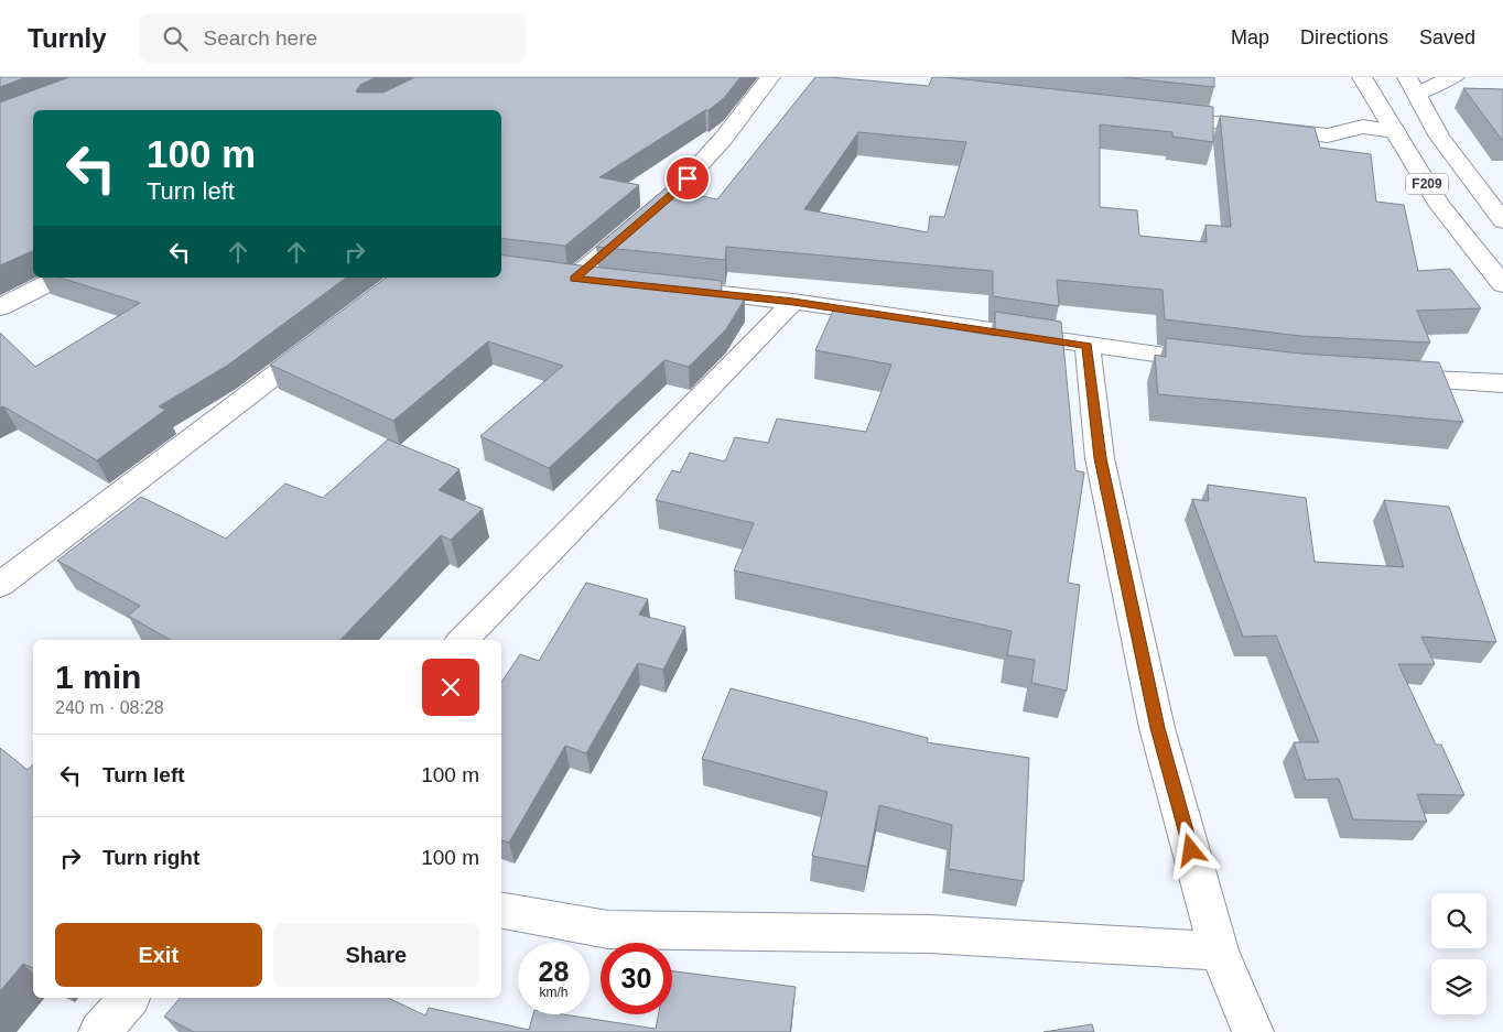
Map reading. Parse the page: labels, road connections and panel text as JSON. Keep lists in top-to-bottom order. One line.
{"streets":{"street":["F209"]},"page":{"header":"Turnly","search":"Search here","nav":["Map","Directions","Saved"],"turn":["100 m","Turn left"],"heading":["1 min","240 m · 08:28"],"list":[{"name":"Turn left","value":"100 m"},{"name":"Turn right","value":"100 m"}],"buttons":["Exit","Share"],"speed":"28 km/h","limit":"30"}}
